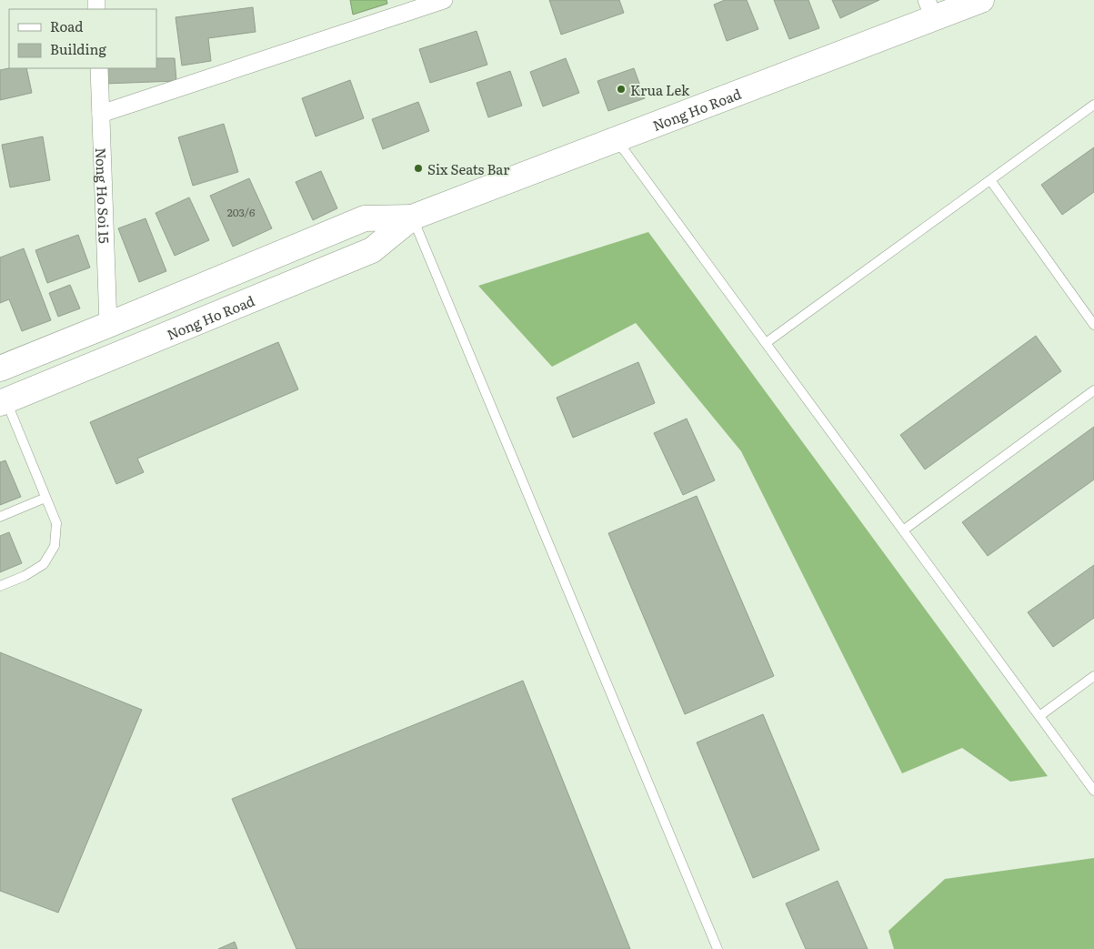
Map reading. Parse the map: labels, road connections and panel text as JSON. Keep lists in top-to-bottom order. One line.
{"streets":{"street":["Nong Ho Road","Nong Ho Soi 15"]},"crossings":[["Nong Ho Road","Nong Ho Soi 15"]],"places":["Krua Lek","Six Seats Bar"],"house_numbers":["203/6"],"legend":["Road","Building"]}
